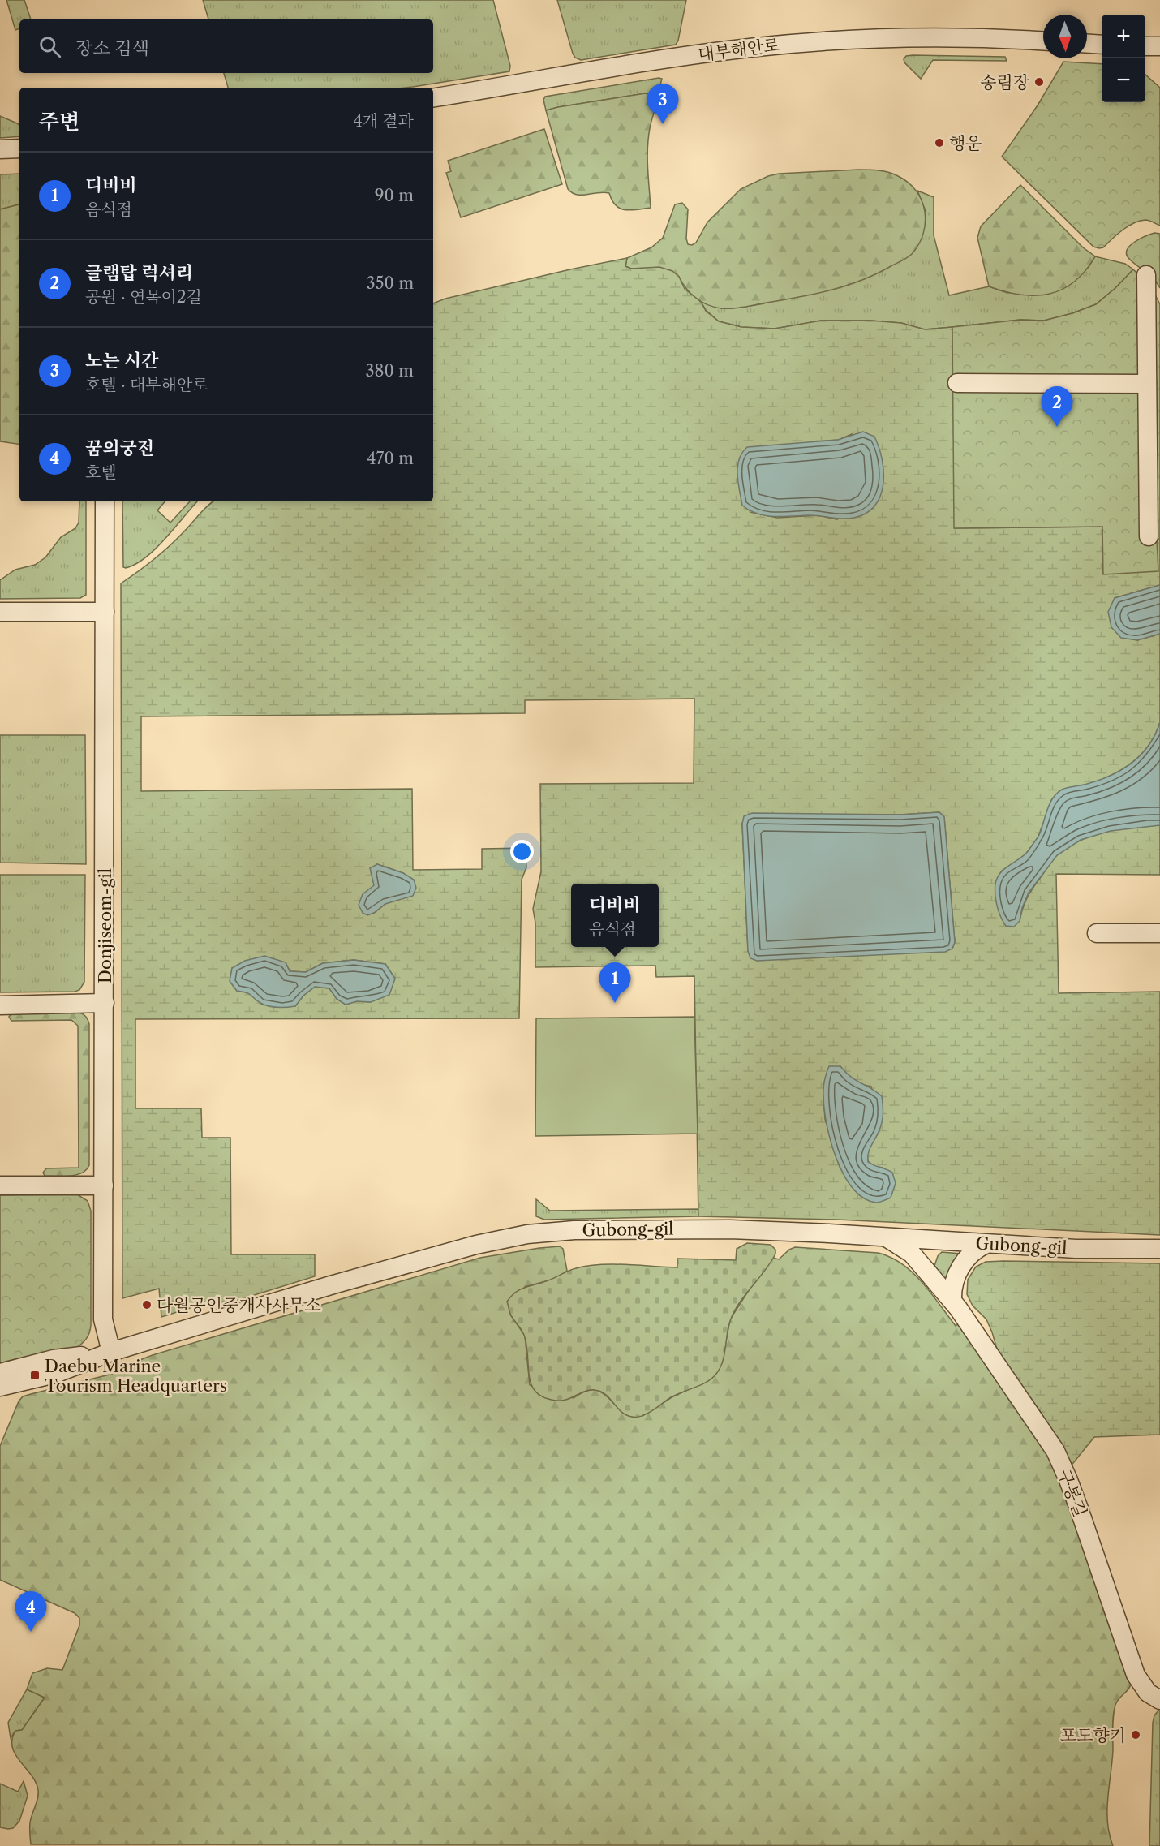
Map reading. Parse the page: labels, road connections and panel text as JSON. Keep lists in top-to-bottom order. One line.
{"streets":{"street":["대부해안로","Donjiseom-gil","Gubong-gil","구봉길"]},"crossings":[["Donjiseom-gil","Gubong-gil"],["Gubong-gil","구봉길"]],"places":{"other":["송림장","행운","다월공인중개사사무소","포도향기"],"transit":["Daebu Marine Tourism Headquarters"]},"north":"bottom","page":{"map_buttons":["+","−"],"search":"장소 검색","pins":["3","2","1","4"],"heading":["주변","4개 결과"],"list":[{"mark":"1","name":"디비비","note":"음식점","value":"90 m"},{"mark":"2","name":"글램탑 럭셔리","note":"공원 · 연목이2길","value":"350 m"},{"mark":"3","name":"노는 시간","note":"호텔 · 대부해안로","value":"380 m"},{"mark":"4","name":"꿈의궁전","note":"호텔","value":"470 m"}],"popup":["디비비","음식점"]}}
